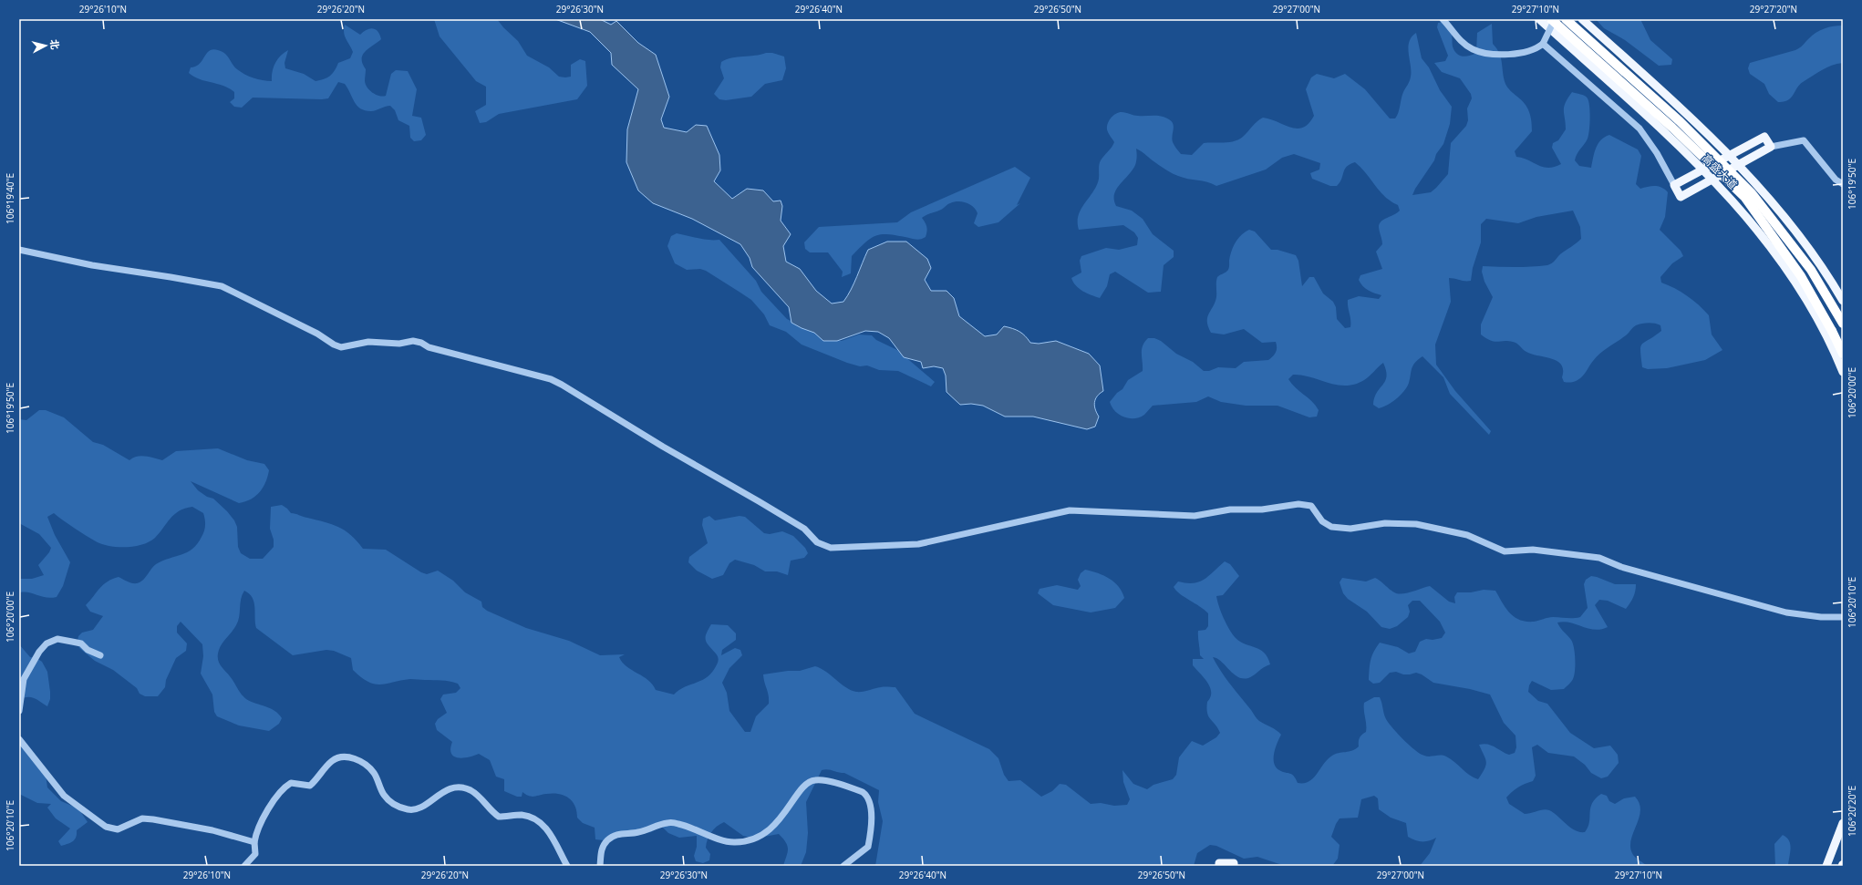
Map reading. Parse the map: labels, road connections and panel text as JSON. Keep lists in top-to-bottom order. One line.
{"streets":{"highway":["高盛大道"]},"north":"right","coordinates":["29°26'10\"N","29°26'20\"N","29°26'30\"N","29°26'40\"N","29°26'50\"N","29°27'00\"N","29°27'10\"N","29°27'20\"N","106°19'50\"E","106°19'40\"E","106°20'00\"E","106°20'10\"E","106°20'20\"E"]}
